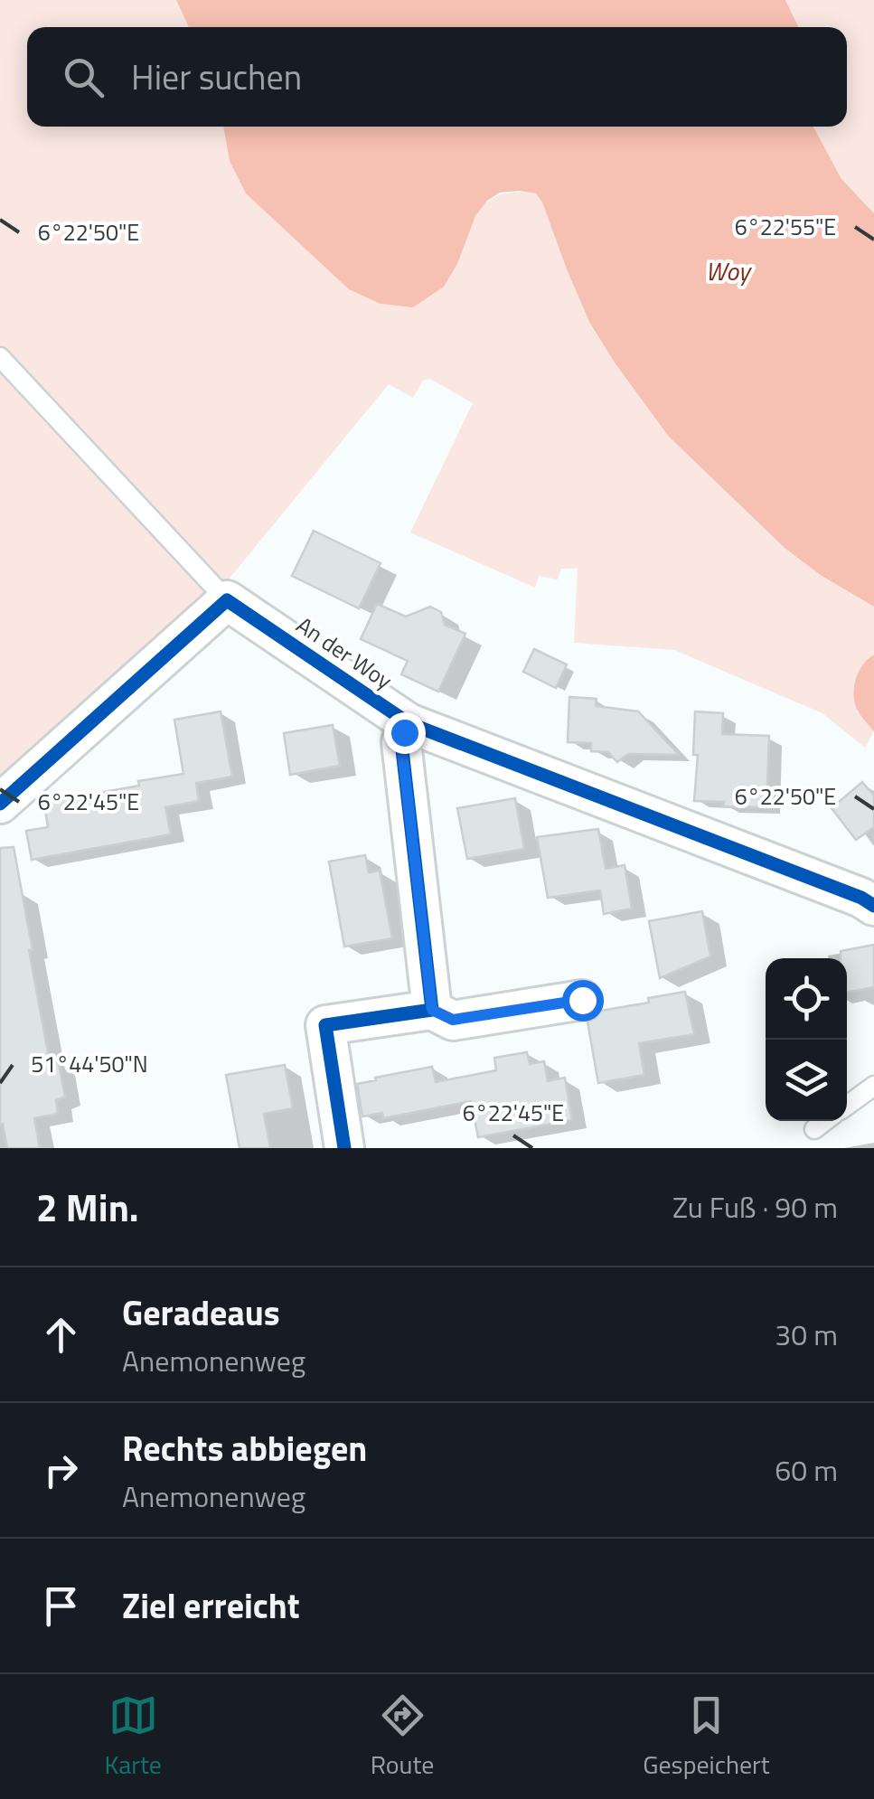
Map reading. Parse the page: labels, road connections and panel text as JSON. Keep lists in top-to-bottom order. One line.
{"streets":{"street":["An der Woy"]},"water":["Woy"],"page":{"search":"Hier suchen","heading":["2 Min.","Zu Fuß · 90 m"],"list":[["Geradeaus","Anemonenweg","30 m"],["Rechts abbiegen","Anemonenweg","60 m"],"Ziel erreicht"],"nav":["Karte","Route","Gespeichert"]},"coordinates":["6°22'55\"E","6°22'50\"E","6°22'45\"E","51°44'50\"N"]}
